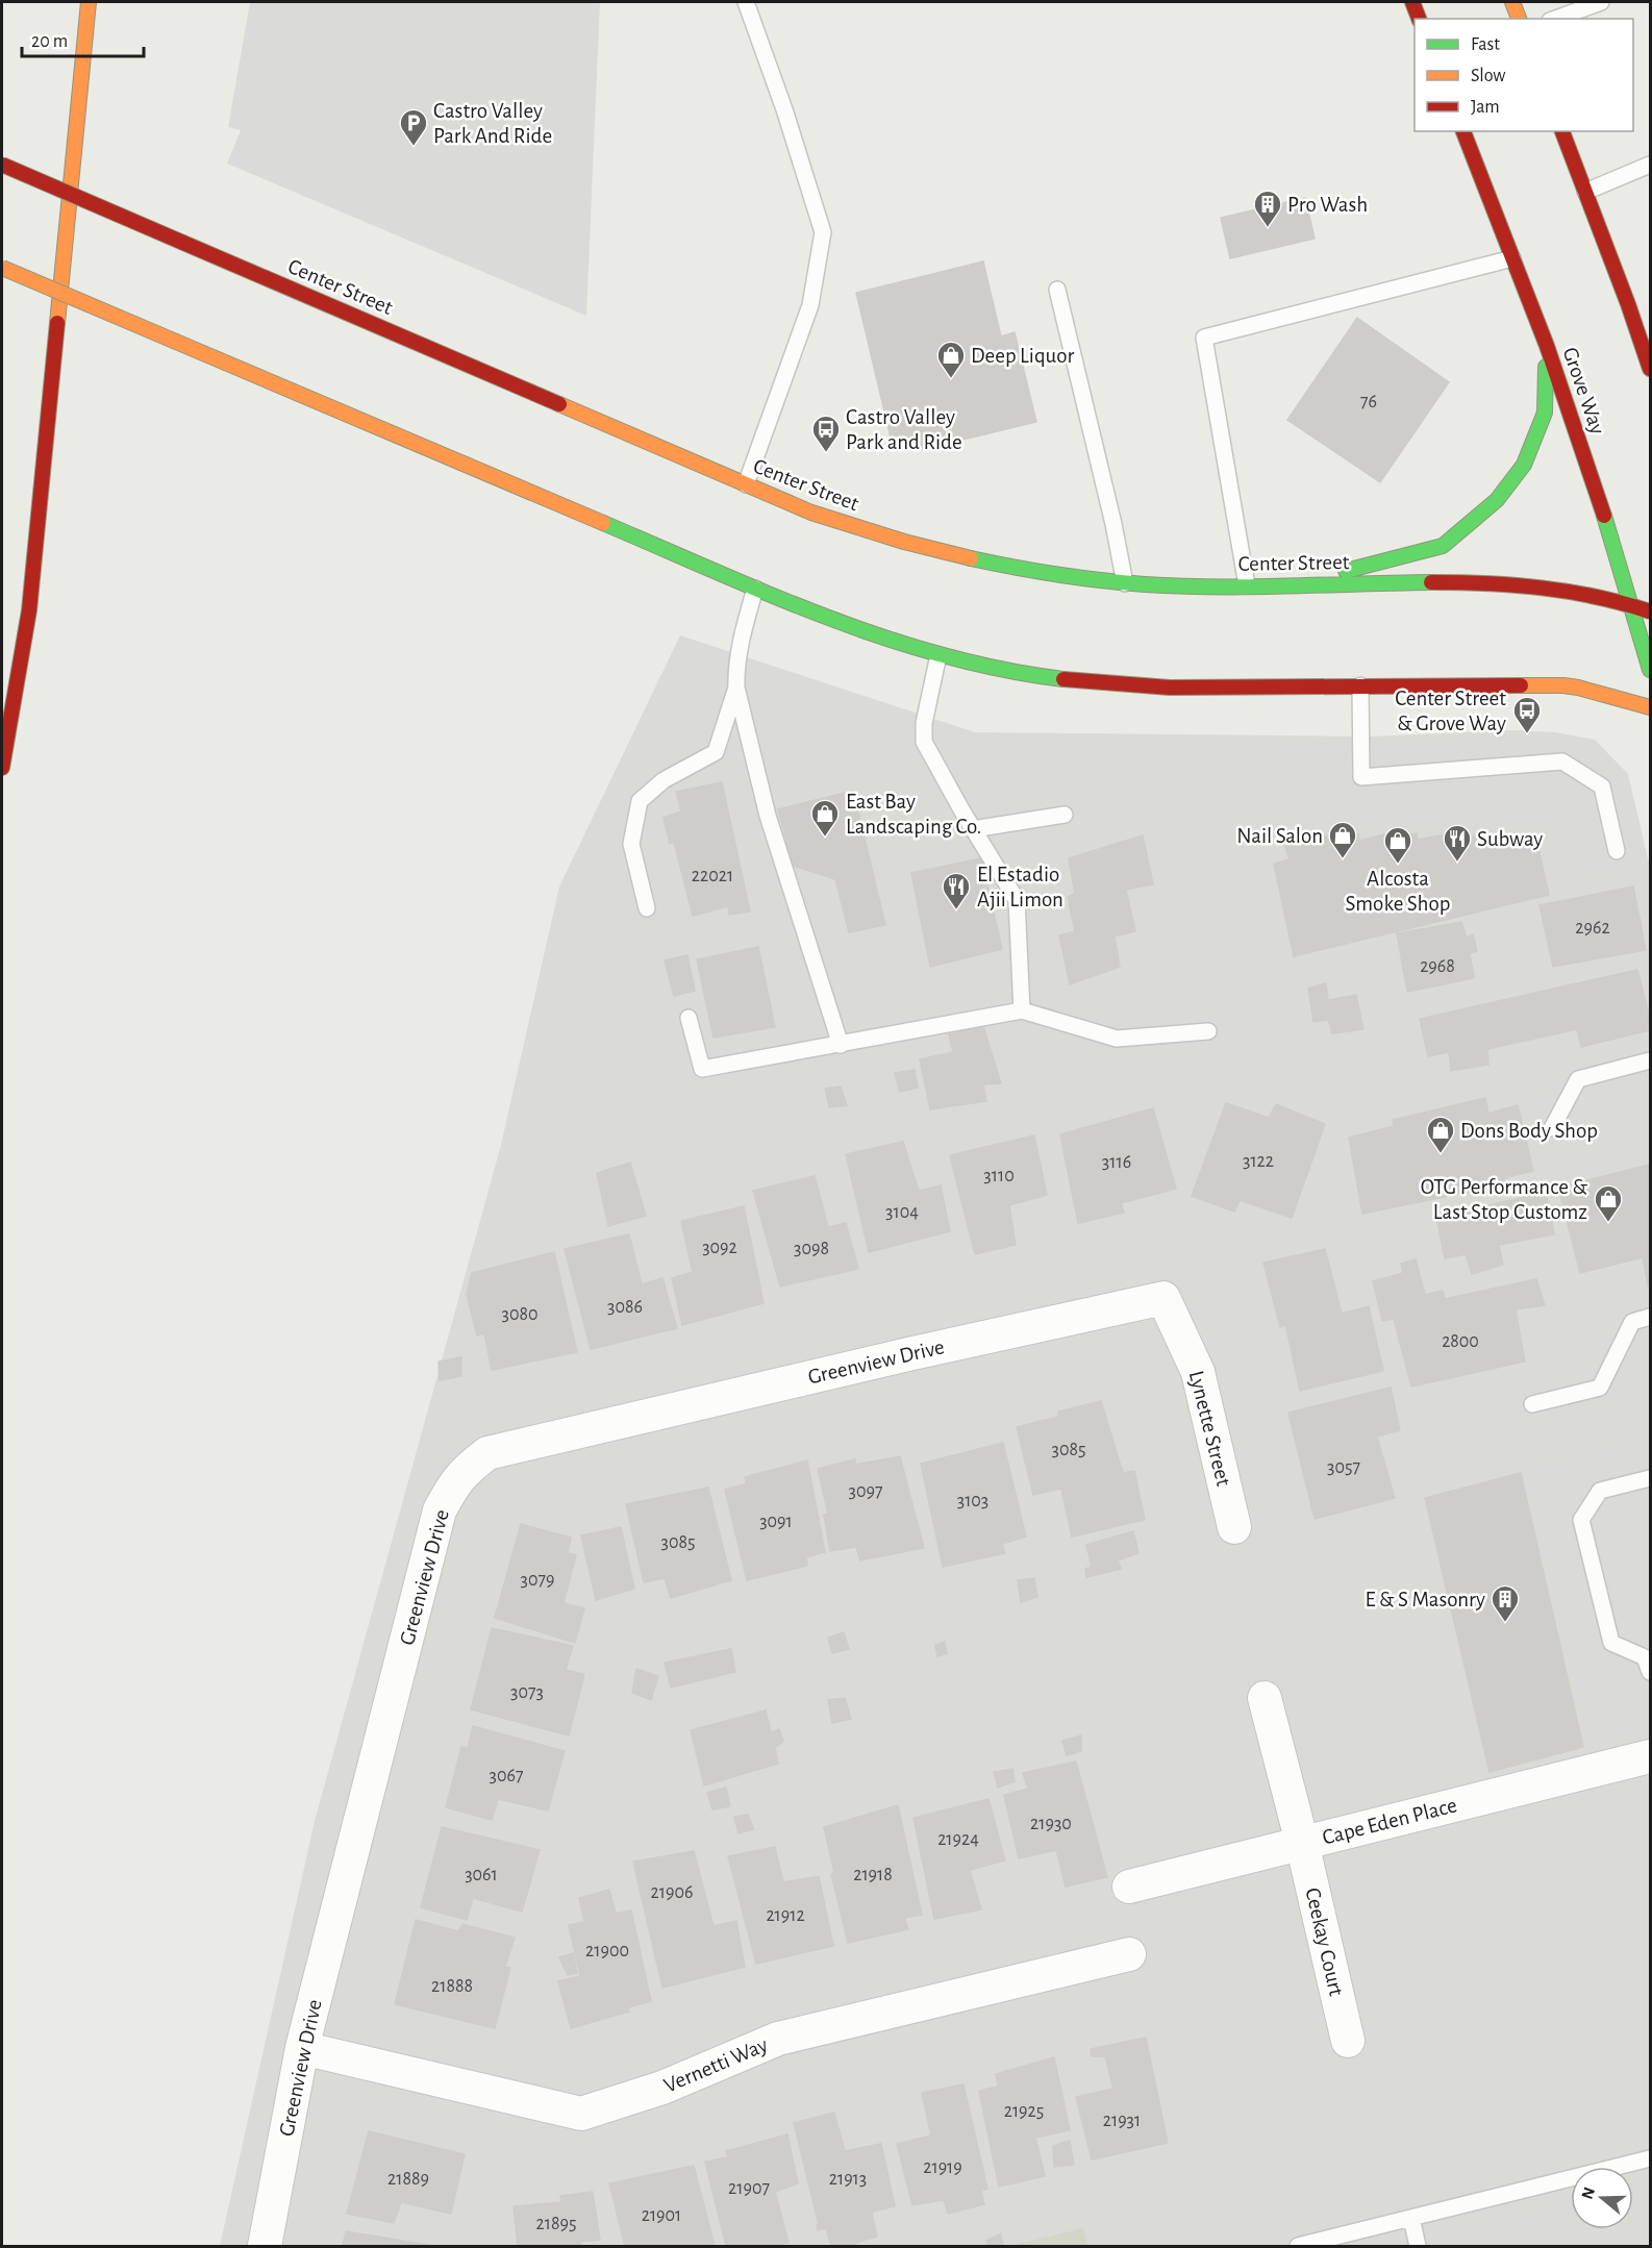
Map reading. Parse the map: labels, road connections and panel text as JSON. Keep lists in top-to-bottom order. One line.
{"streets":{"main road":["Center Street","Grove Way"],"street":["Greenview Drive","Lynette Street","Cape Eden Place","Ceekay Court","Vernetti Way"]},"crossings":[["Center Street","Grove Way"],["Greenview Drive","Lynette Street"],["Greenview Drive","Vernetti Way"],["Cape Eden Place","Ceekay Court"]],"places":{"parking":["Castro Valley Park And Ride"],"building":["Pro Wash","E & S Masonry"],"shop":["Deep Liquor","East Bay Landscaping Co.","Nail Salon","Alcosta Smoke Shop","Dons Body Shop","OTG Performance & Last Stop Customz"],"bus stop":["Castro Valley Park and Ride","Center Street & Grove Way"],"restaurant":["Subway","El Estadio Ajii Limon"]},"house_numbers":["76","22021","2962","2968","3122","3116","3110","3104","3092","3098","3086","3080","2800","3085","3057","3097","3103","3091","3085","3079","3073","3067","21930","21924","3061","21918","21906","21912","21900","21888","21925","21931","21919","21889","21913","21907","21901","21895"],"legend":["Fast","Slow","Jam"],"scale_bar":"20 m","north":"left"}
